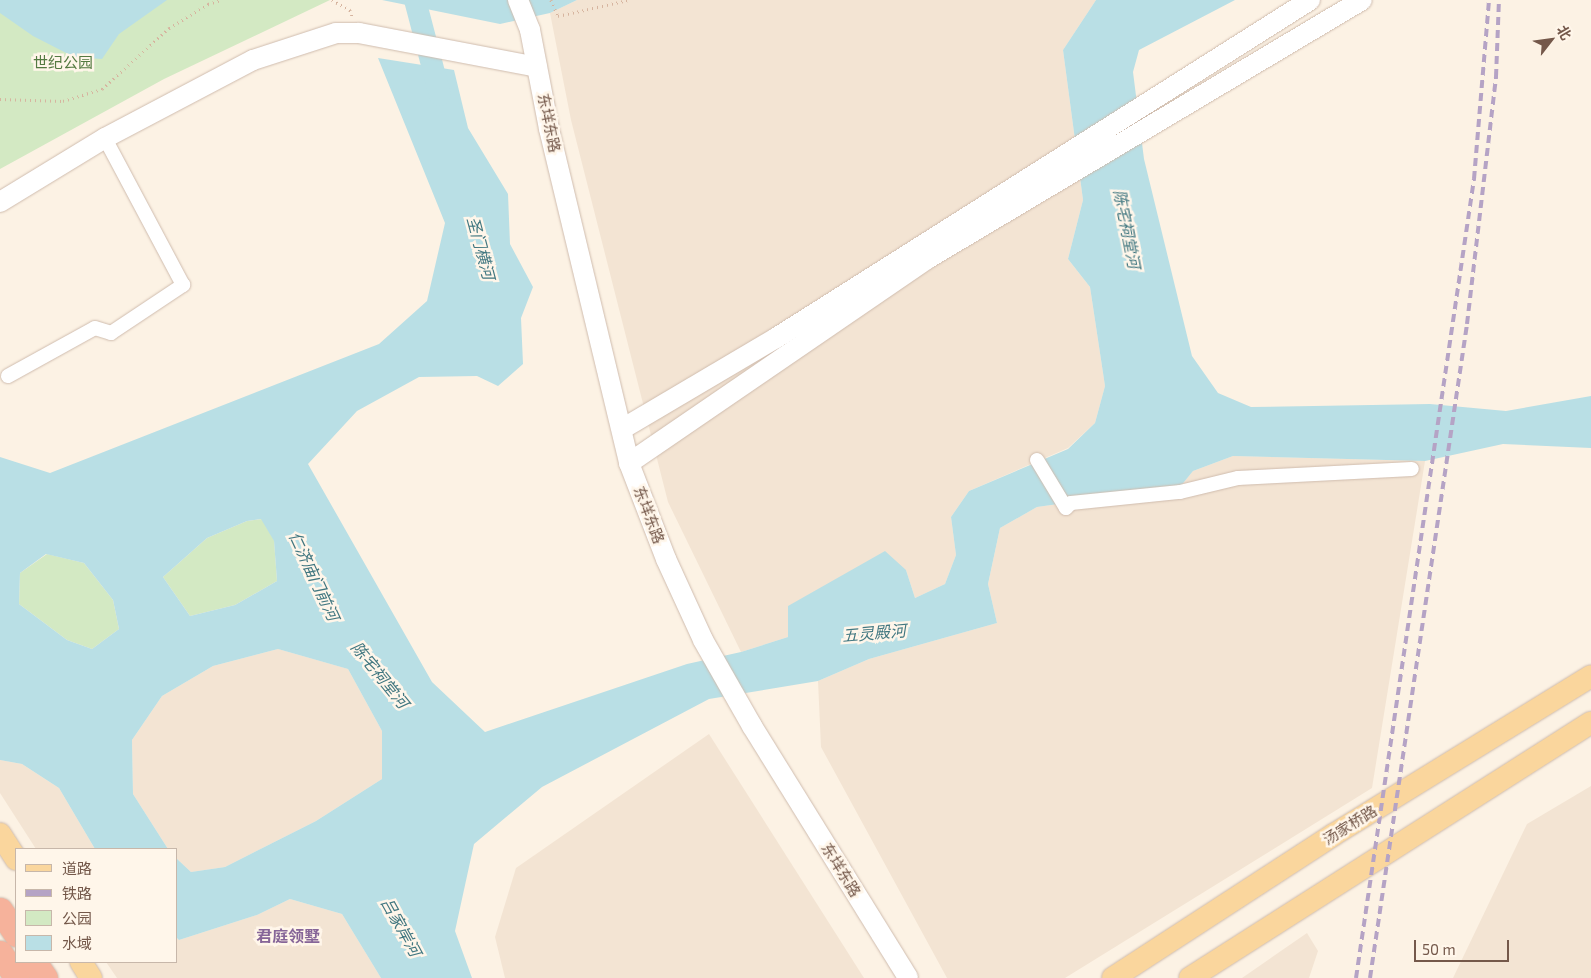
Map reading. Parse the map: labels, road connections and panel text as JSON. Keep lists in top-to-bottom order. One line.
{"streets":{"main road":["东垟东路","汤家桥路"]},"districts":["君庭领墅"],"water":["陈宅祠堂河","圣门横河","仁济庙门前河","五灵殿河","吕家岸河"],"parks":["世纪公园"],"legend":["道路","铁路","公园","水域"],"scale_bar":"50 m","north":"top right"}
